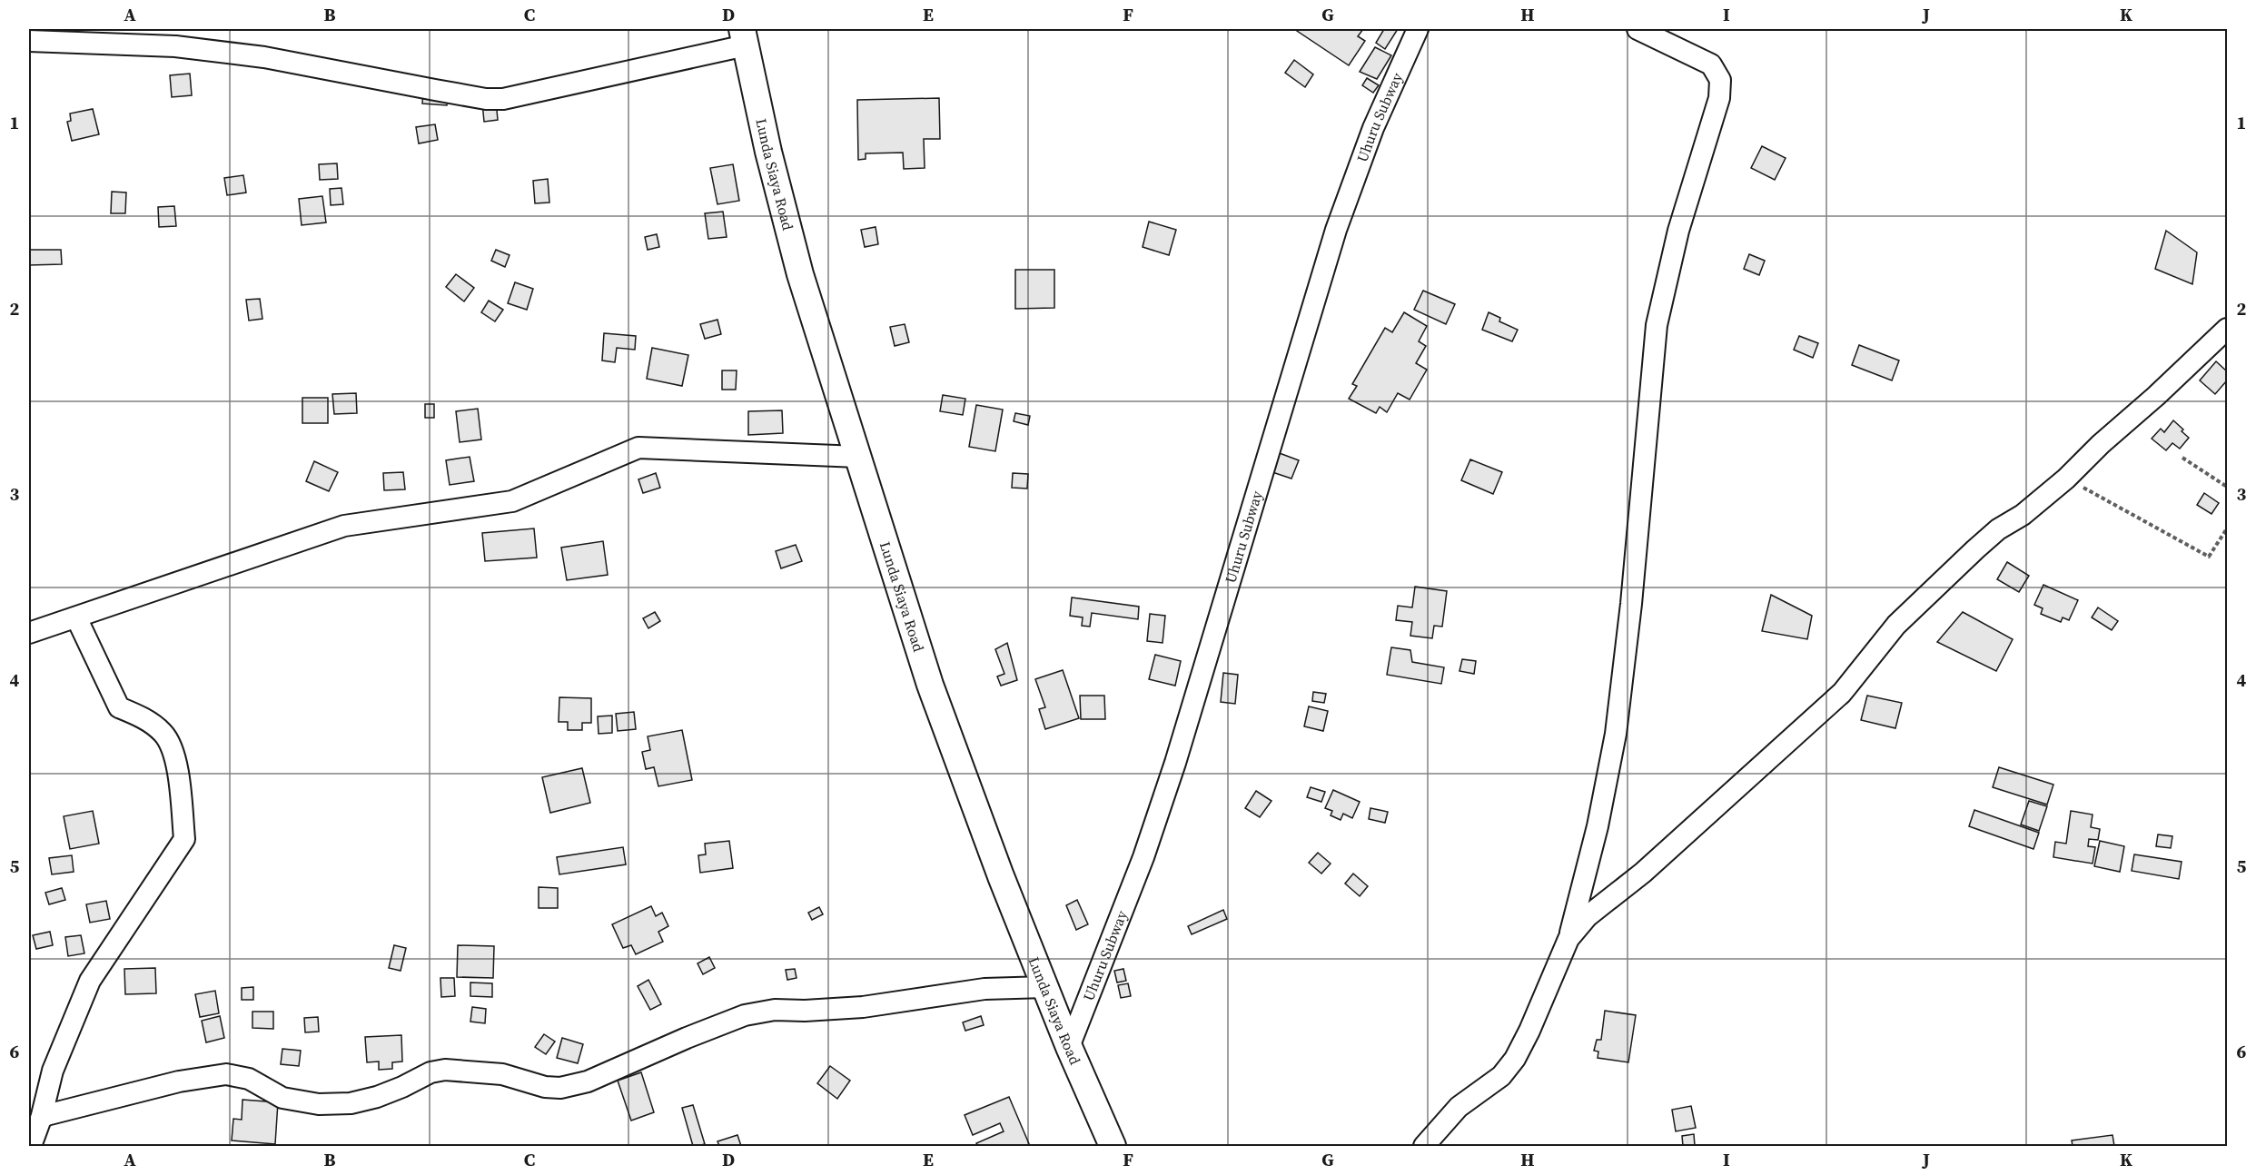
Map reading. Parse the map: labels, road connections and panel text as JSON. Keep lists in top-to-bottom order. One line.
{"streets":{"main road":["Lunda Siaya Road"],"street":["Uhuru Subway"]},"crossings":[["Uhuru Subway","Lunda Siaya Road"]],"grid":{"columns":["A","B","C","D","E","F","G","H","I","J","K"],"rows":["1","2","3","4","5","6"]}}
